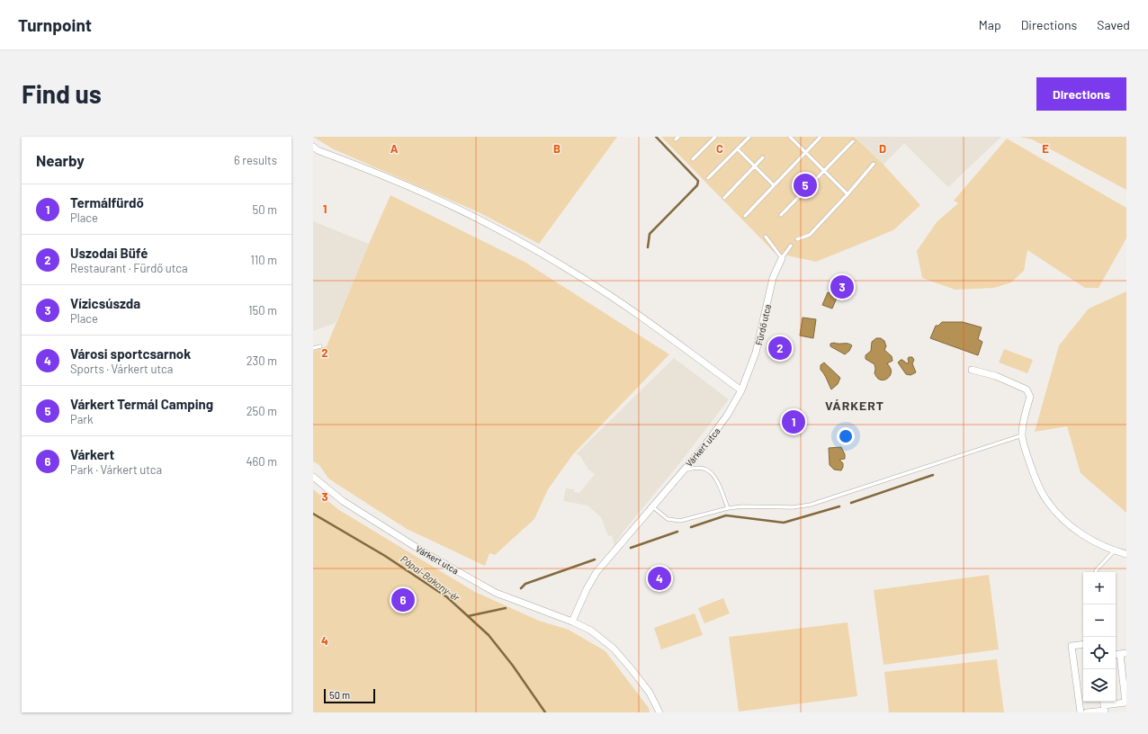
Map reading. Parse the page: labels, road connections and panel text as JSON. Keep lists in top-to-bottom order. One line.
{"streets":{"street":["Fürdő utca","Várkert utca"]},"crossings":[["Fürdő utca","Várkert utca"]],"districts":["VÁRKERT"],"water":["Pápai-Bakony-ér"],"scale_bar":"50 m","page":{"header":"Turnpoint","nav":["Map","Directions","Saved"],"buttons":"Directions","title":"Find us","heading":["Nearby","6 results"],"pins":["5","3","2","1","4","6"],"list":[{"mark":"1","name":"Termálfürdő","note":"Place","value":"50 m"},{"mark":"2","name":"Uszodai Büfé","note":"Restaurant · Fürdő utca","value":"110 m"},{"mark":"3","name":"Vízicsúszda","note":"Place","value":"150 m"},{"mark":"4","name":"Városi sportcsarnok","note":"Sports · Várkert utca","value":"230 m"},{"mark":"5","name":"Várkert Termál Camping","note":"Park","value":"250 m"},{"mark":"6","name":"Várkert","note":"Park · Várkert utca","value":"460 m"}],"map_buttons":["+","−"],"scale":"50 m"},"grid":{"columns":["A","B","C","D","E"],"rows":["1","2","3","4"]}}
